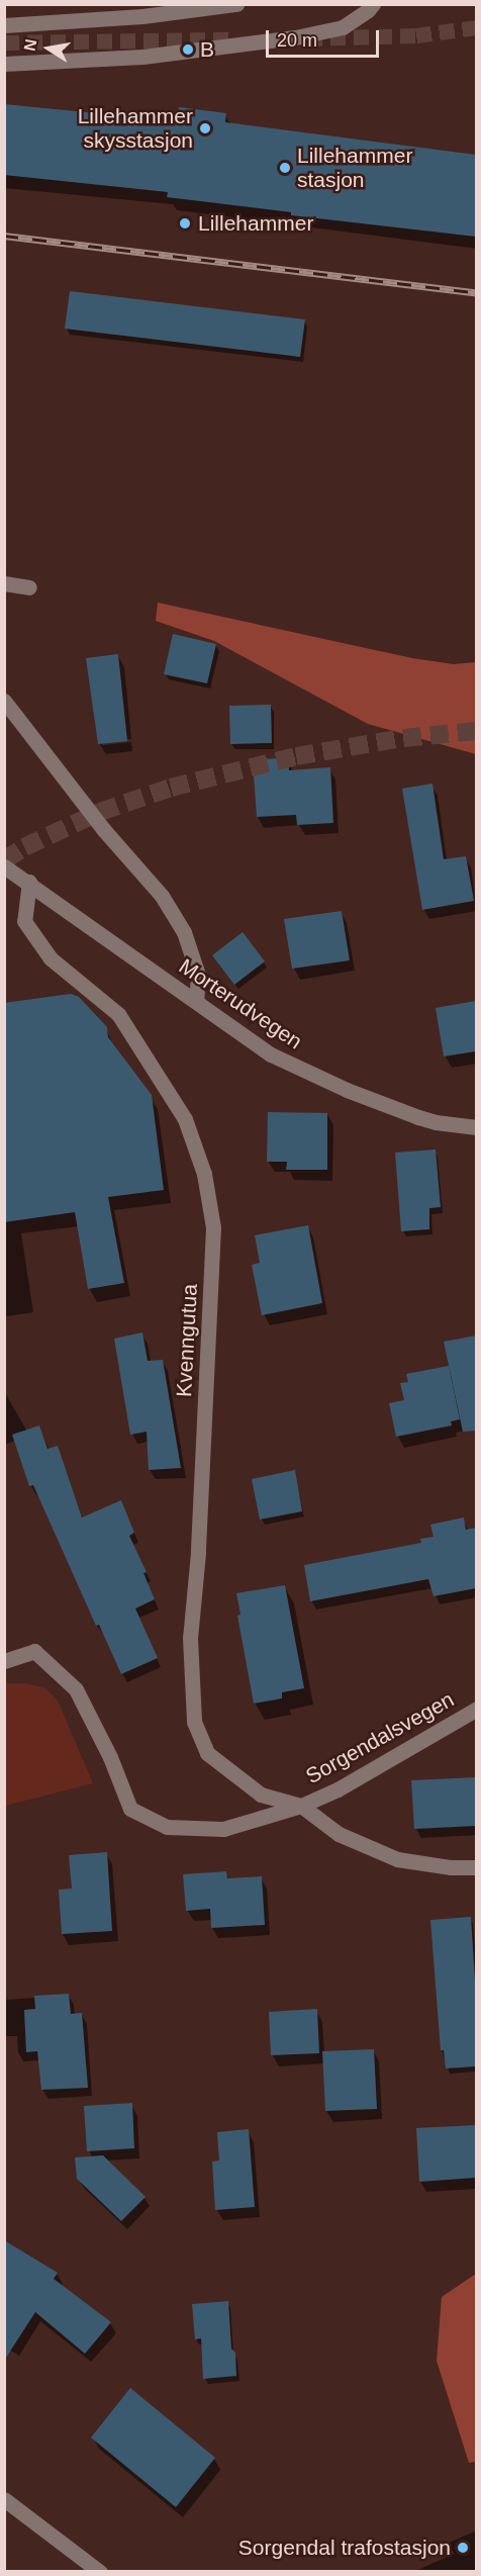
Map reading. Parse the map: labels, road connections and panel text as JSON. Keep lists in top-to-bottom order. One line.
{"streets":{"street":["Morterudvegen","Kvenngutua","Sorgendalsvegen"]},"crossings":[["Morterudvegen","Kvenngutua"],["Kvenngutua","Sorgendalsvegen"]],"places":["B","Lillehammer skysstasjon","Lillehammer stasjon","Lillehammer","Sorgendal trafostasjon"],"scale_bar":"20 m","north":"left"}
